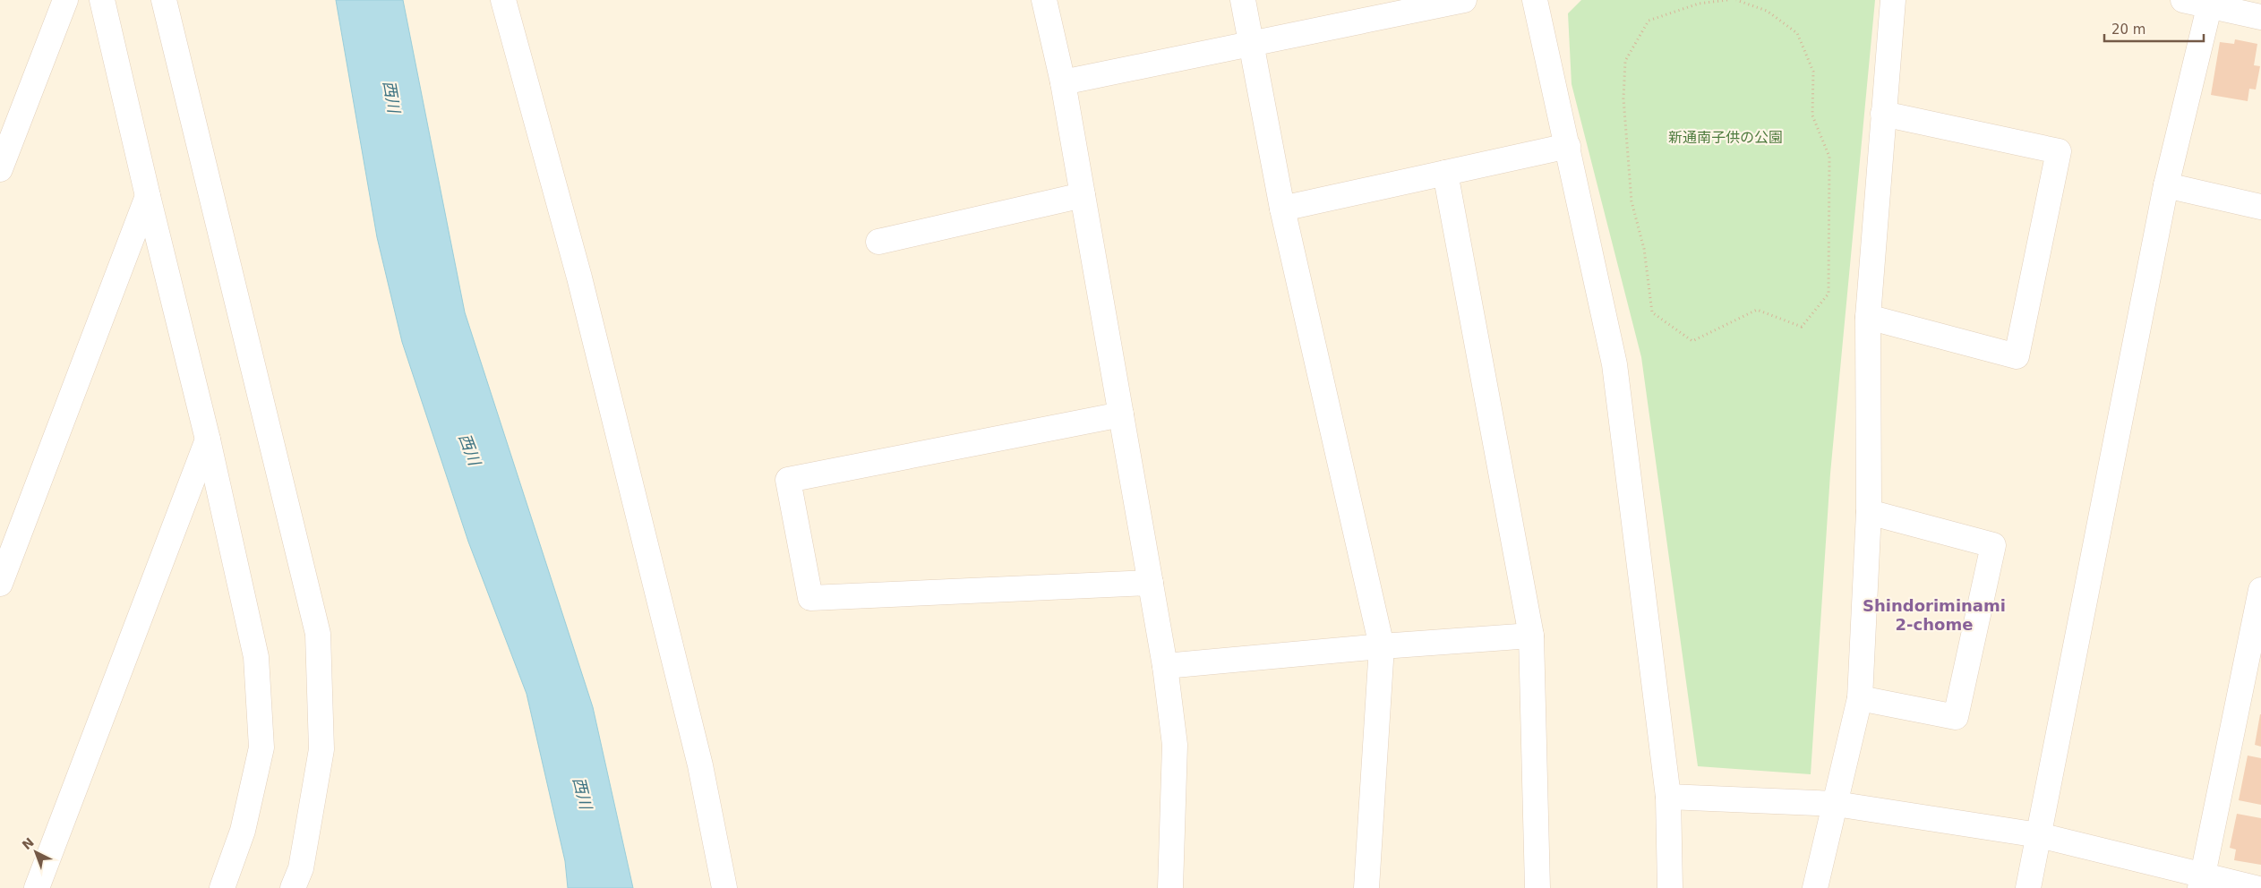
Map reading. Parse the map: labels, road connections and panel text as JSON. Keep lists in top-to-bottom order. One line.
{"districts":["Shindoriminami 2-chome"],"water":["西川"],"parks":["新通南子供の公園"],"scale_bar":"20 m","north":"top left"}
